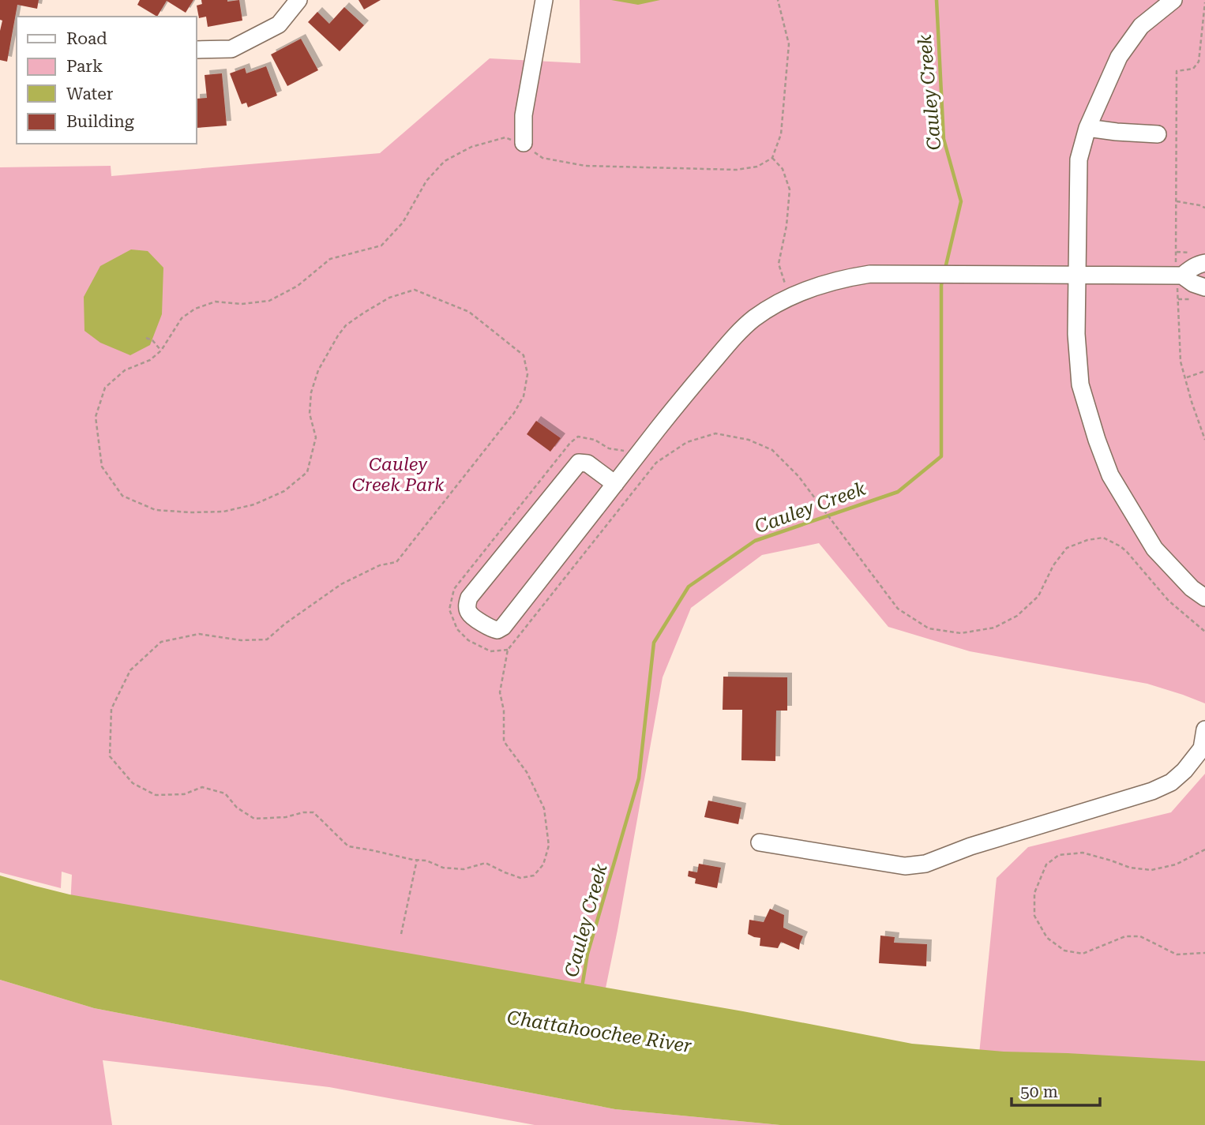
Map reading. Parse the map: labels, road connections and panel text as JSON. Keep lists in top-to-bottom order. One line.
{"water":["Cauley Creek","Chattahoochee River"],"parks":["Cauley Creek Park"],"legend":["Road","Park","Water","Building"],"scale_bar":"50 m"}
